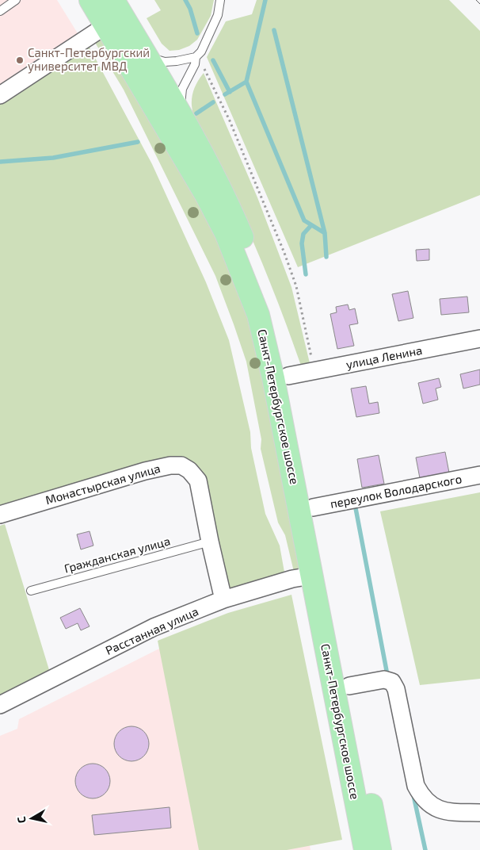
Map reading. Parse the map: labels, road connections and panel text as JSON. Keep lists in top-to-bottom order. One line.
{"streets":{"main road":["Санкт-Петербургское шоссе"],"street":["улица Ленина","Монастырская улица","переулок Володарского","Расстанная улица"],"lane":["Гражданская улица"]},"crossings":[["улица Ленина","Санкт-Петербургское шоссе"],["Санкт-Петербургское шоссе","переулок Володарского"],["Санкт-Петербургское шоссе","Расстанная улица"],["Монастырская улица","Гражданская улица"],["Монастырская улица","Расстанная улица"]],"places":["Санкт-Петербургский университет МВД"],"north":"left"}
